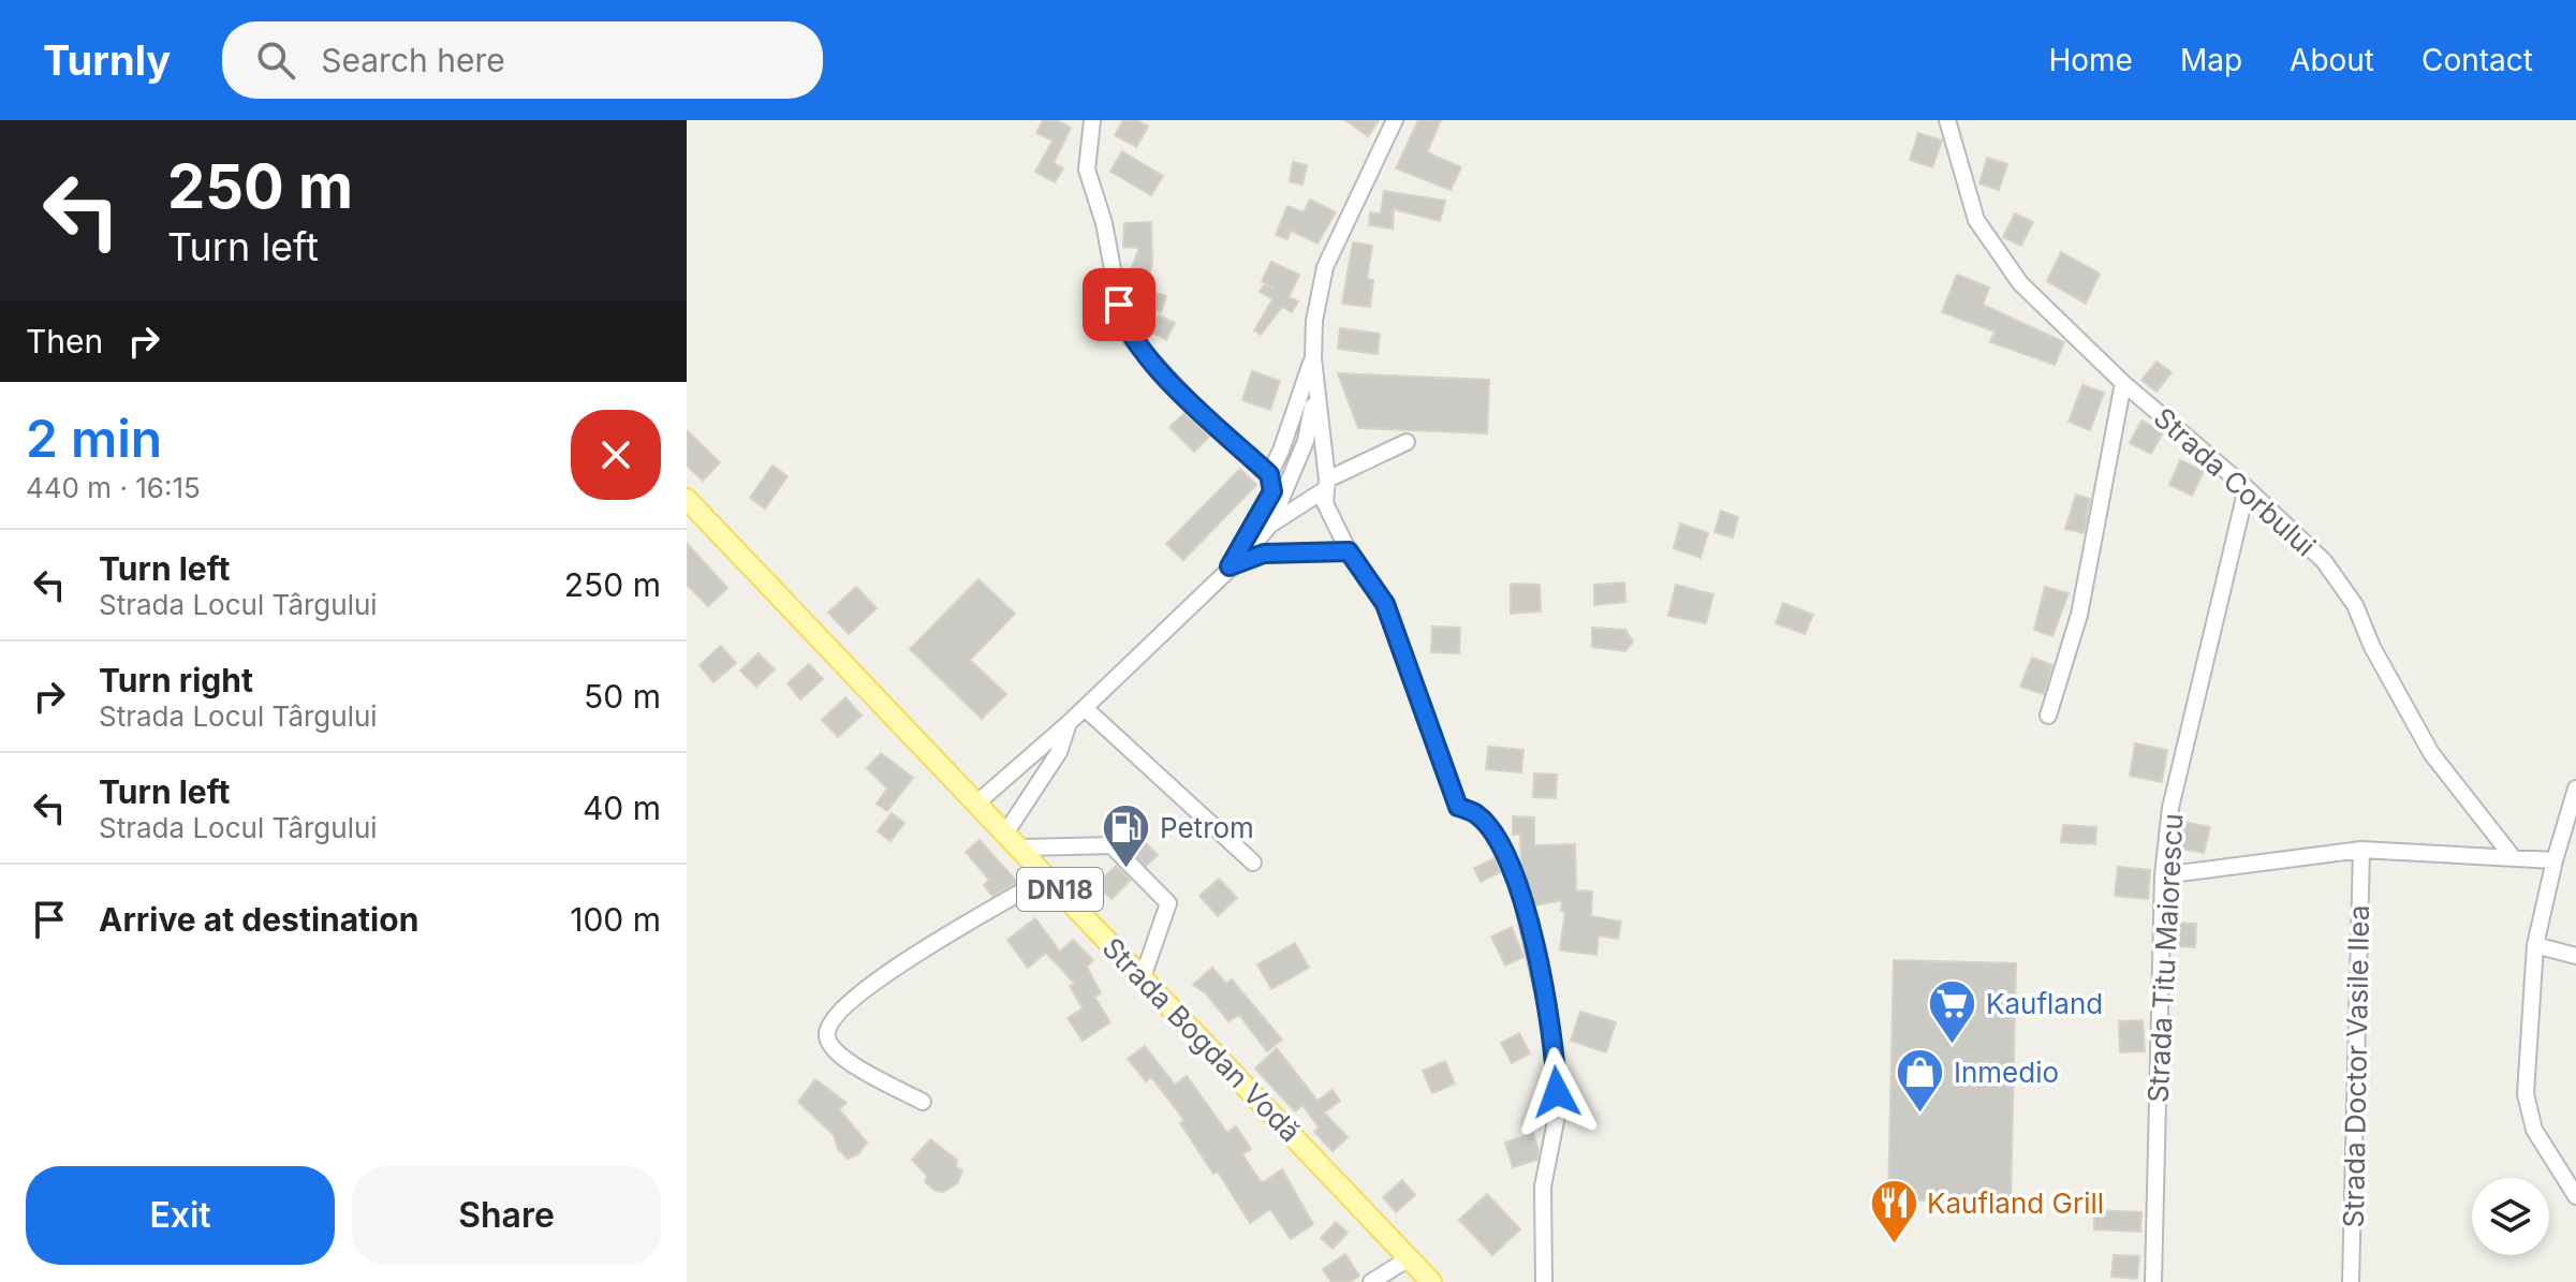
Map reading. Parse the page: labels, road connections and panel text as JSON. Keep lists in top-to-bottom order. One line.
{"streets":{"main road":["DN18","Strada Bogdan Vodă"],"street":["Strada Corbului","Strada Titu Maiorescu","Strada Doctor Vasile Ilea"]},"crossings":[["Strada Corbului","Strada Titu Maiorescu"]],"places":{"fuel station":["Petrom"],"supermarket":["Kaufland"],"shop":["Inmedio"],"restaurant":["Kaufland Grill"]},"page":{"header":"Turnly","search":"Search here","nav":["Home","Map","About","Contact"],"turn":["250 m","Turn left"],"then":"Then","heading":["2 min","440 m · 16:15"],"list":[{"name":"Turn left","note":"Strada Locul Târgului","value":"250 m"},{"name":"Turn right","note":"Strada Locul Târgului","value":"50 m"},{"name":"Turn left","note":"Strada Locul Târgului","value":"40 m"},{"name":"Arrive at destination","value":"100 m"}],"buttons":["Exit","Share"]}}
